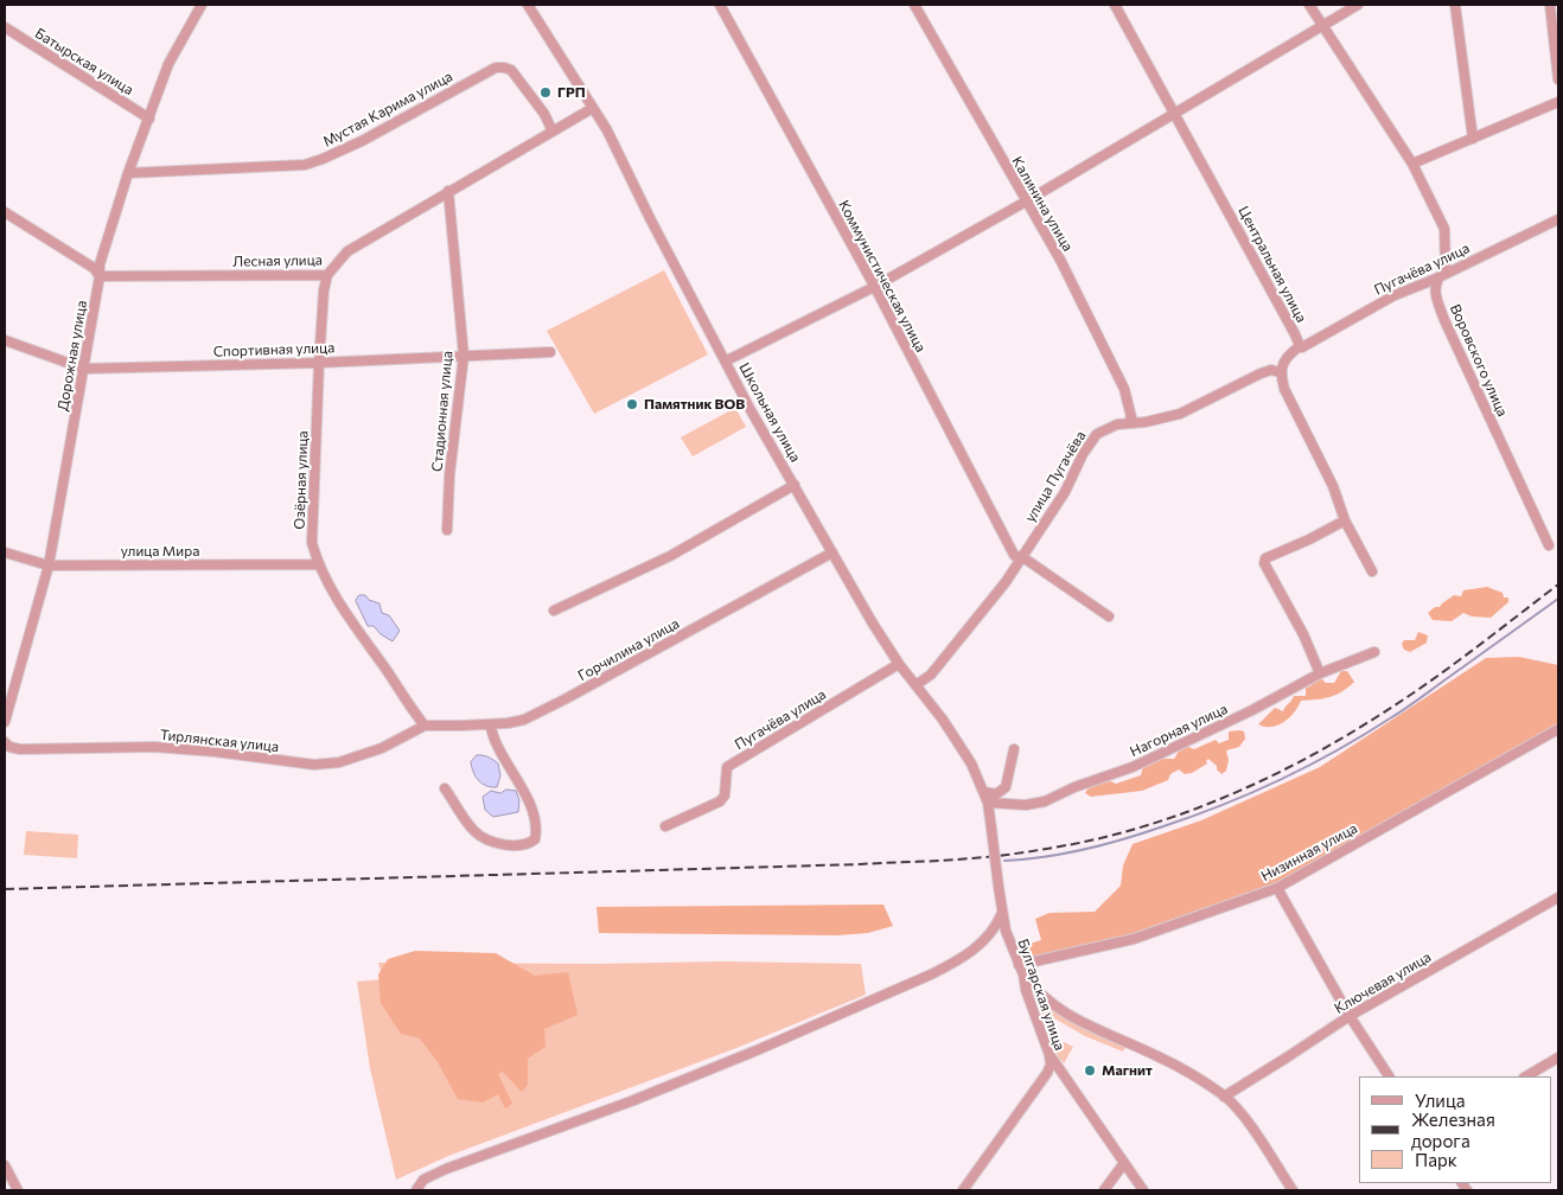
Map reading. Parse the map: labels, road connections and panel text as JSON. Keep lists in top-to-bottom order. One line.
{"streets":{"street":["Батырская улица","Мустая Карима улица","Калинина улица","Лесная улица","Центральная улица","Пугачёва улица","Коммунистическая улица","Спортивная улица","Дорожная улица","Воровского улица","Стадионная улица","Школьная улица","улица Пугачёва","Озёрная улица","улица Мира","Горчилина улица","Нагорная улица","Тирлянская улица","Низинная улица","Ключевая улица","Булгарская улица"]},"crossings":[["Батырская улица","Дорожная улица"],["Мустая Карима улица","Лесная улица"],["Мустая Карима улица","Дорожная улица"],["Калинина улица","улица Пугачёва"],["Лесная улица","Дорожная улица"],["Лесная улица","Стадионная улица"],["Лесная улица","Школьная улица"],["Лесная улица","Озёрная улица"],["Центральная улица","Пугачёва улица"],["Центральная улица","улица Пугачёва"],["Пугачёва улица","Воровского улица"],["Пугачёва улица","Школьная улица"],["Коммунистическая улица","улица Пугачёва"],["Спортивная улица","Дорожная улица"],["Спортивная улица","Стадионная улица"],["Спортивная улица","Озёрная улица"],["Дорожная улица","улица Мира"],["Школьная улица","улица Пугачёва"],["Школьная улица","Горчилина улица"],["Школьная улица","Нагорная улица"],["Школьная улица","Булгарская улица"],["Озёрная улица","улица Мира"],["Озёрная улица","Горчилина улица"],["Озёрная улица","Тирлянская улица"],["Горчилина улица","Тирлянская улица"],["Низинная улица","Булгарская улица"]],"places":["ГРП","Памятник ВОВ","Магнит"],"legend":["Улица","Железная дорога","Парк"]}
